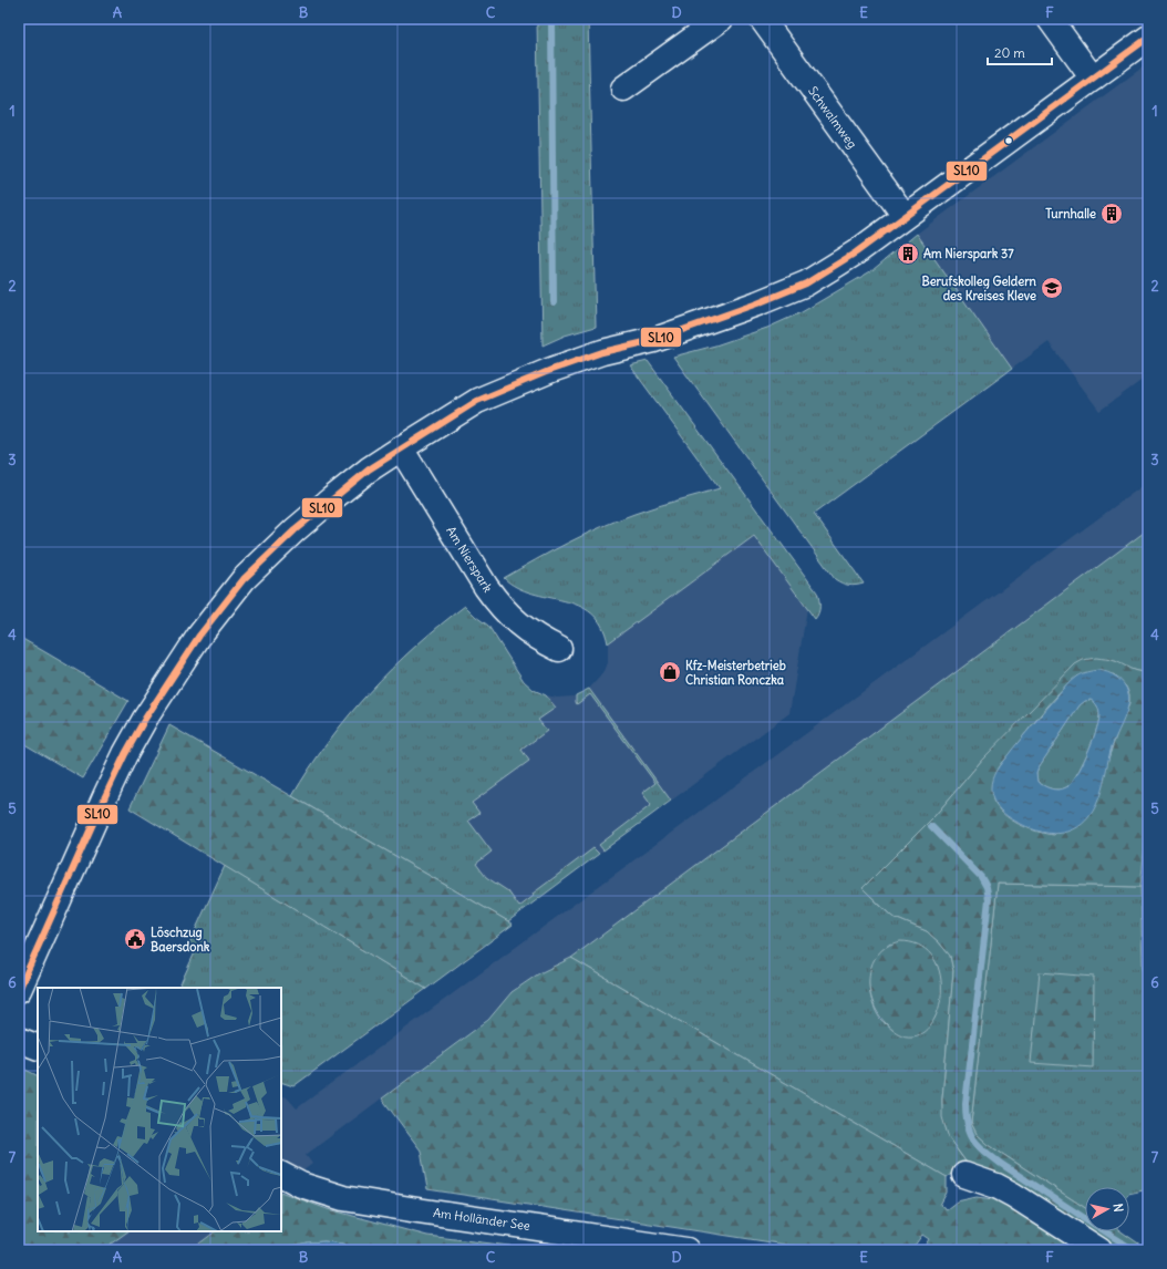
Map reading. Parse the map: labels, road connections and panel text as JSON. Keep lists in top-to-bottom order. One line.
{"streets":{"street":["Schwalmweg","Am Nierspark","Am Holländer See"]},"places":{"building":["Turnhalle","Am Nierspark 37"],"school or university":["Berufskolleg Geldern des Kreises Kleve"],"shop":["Kfz-Meisterbetrieb Christian Ronczka"],"public building":["Löschzug Baersdonk"]},"lines":["transit line SL10"],"scale_bar":"20 m","north":"right","grid":{"columns":["A","B","C","D","E","F"],"rows":["1","2","3","4","5","6","7"]}}
